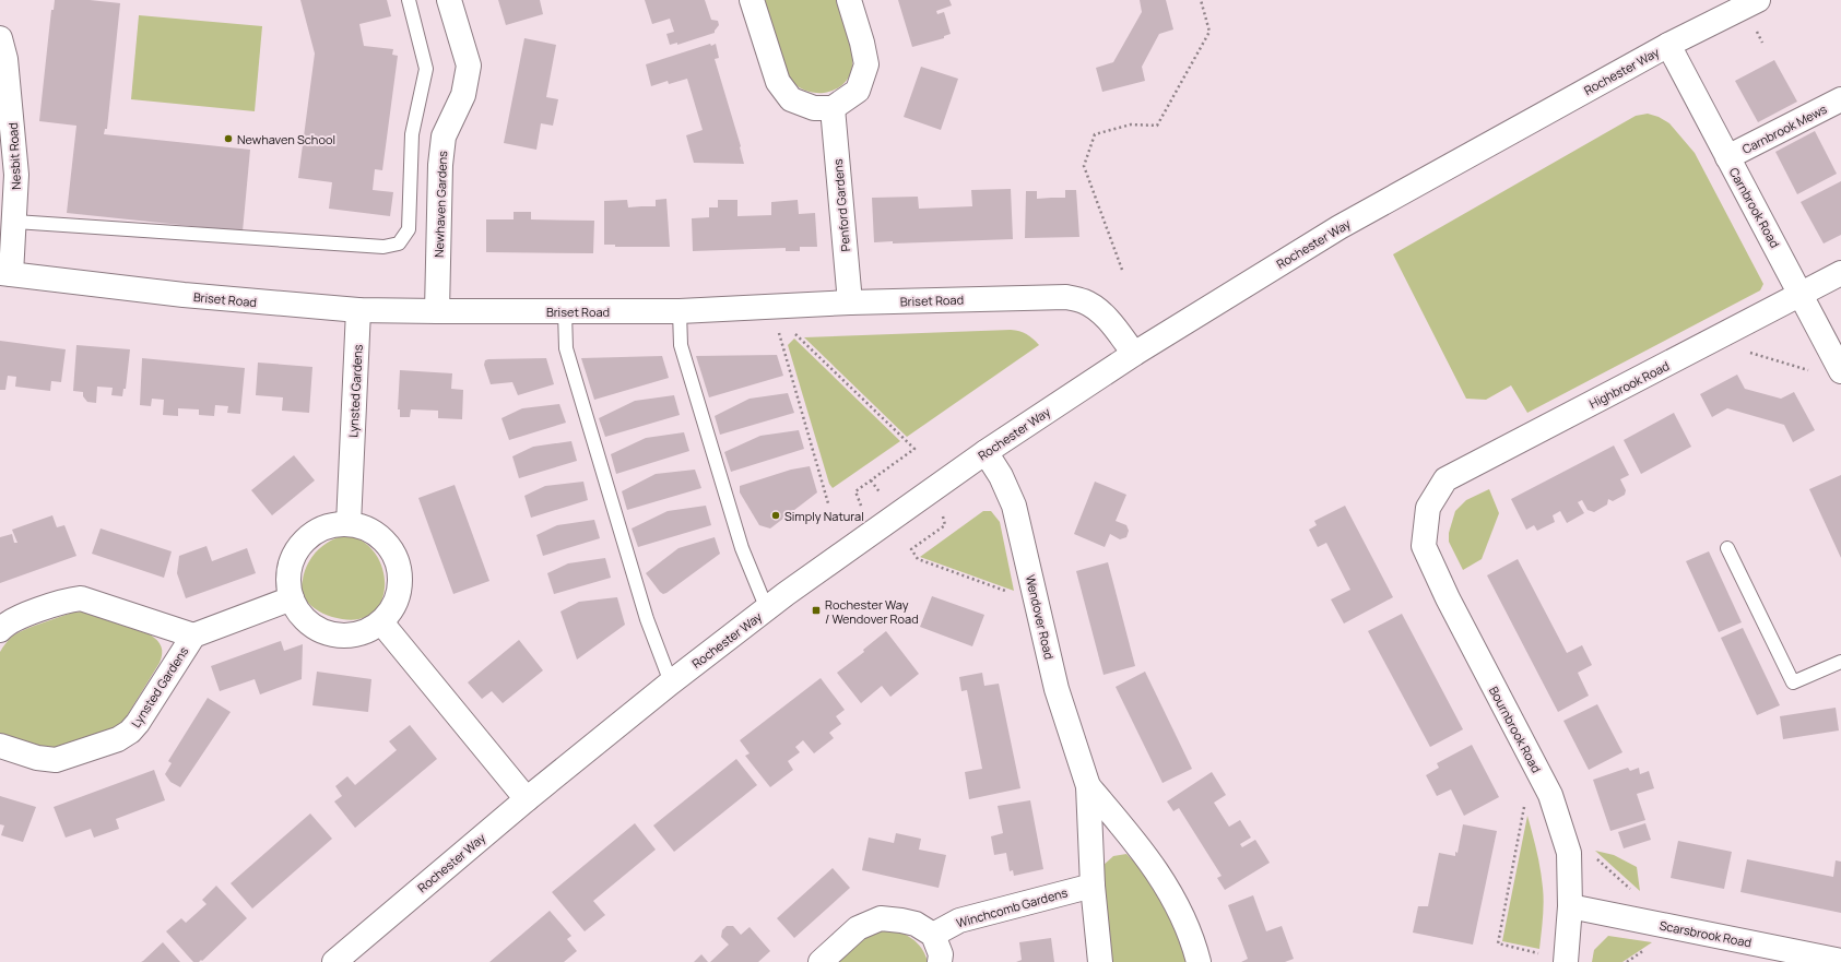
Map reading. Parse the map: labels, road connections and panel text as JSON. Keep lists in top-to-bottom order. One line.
{"streets":{"street":["Rochester Way","Carnbrook Mews","Nesbit Road","Newhaven Gardens","Penford Gardens","Carnbrook Road","Briset Road","Highbrook Road","Lynsted Gardens","Wendover Road","Bournbrook Road","Winchcomb Gardens","Scarsbrook Road"]},"crossings":[["Rochester Way","Carnbrook Road"],["Rochester Way","Briset Road"],["Rochester Way","Wendover Road"],["Carnbrook Mews","Carnbrook Road"],["Nesbit Road","Briset Road"],["Newhaven Gardens","Briset Road"],["Penford Gardens","Briset Road"],["Carnbrook Road","Highbrook Road"],["Briset Road","Lynsted Gardens"],["Highbrook Road","Bournbrook Road"],["Wendover Road","Winchcomb Gardens"],["Bournbrook Road","Scarsbrook Road"]],"places":{"other":["Newhaven School","Simply Natural"],"transit":["Rochester Way / Wendover Road"]}}
